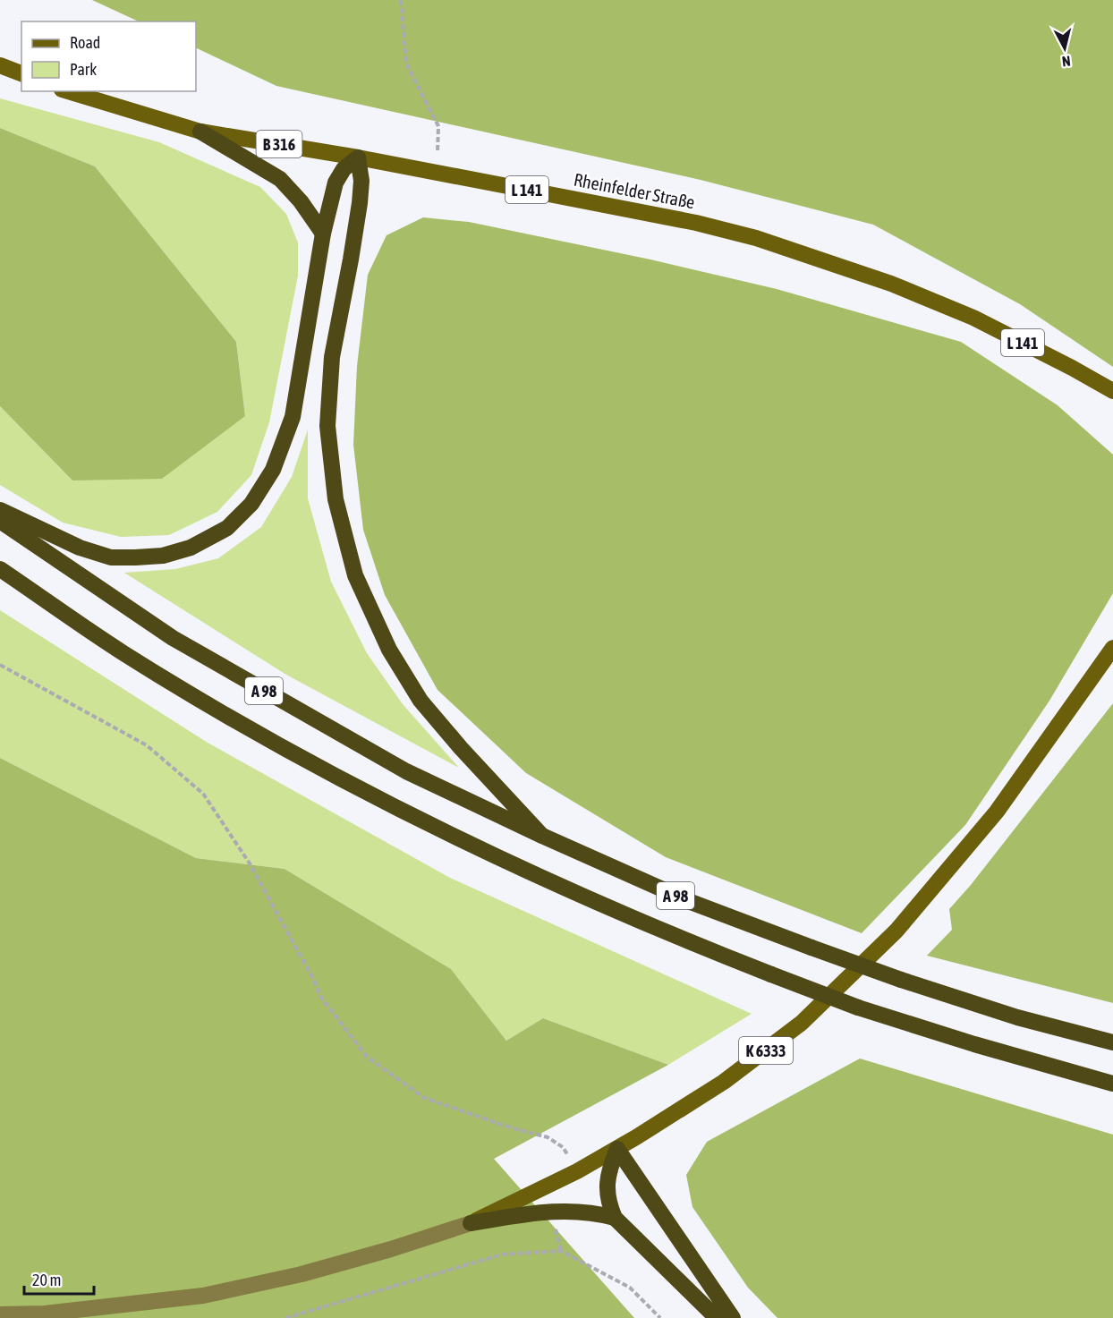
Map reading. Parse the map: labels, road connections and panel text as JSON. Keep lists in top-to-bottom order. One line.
{"streets":{"highway":["A 98"],"main road":["B 316","L 141","Rheinfelder Straße","K 6333"]},"legend":["Road","Park"],"scale_bar":"20 m","north":"bottom"}
